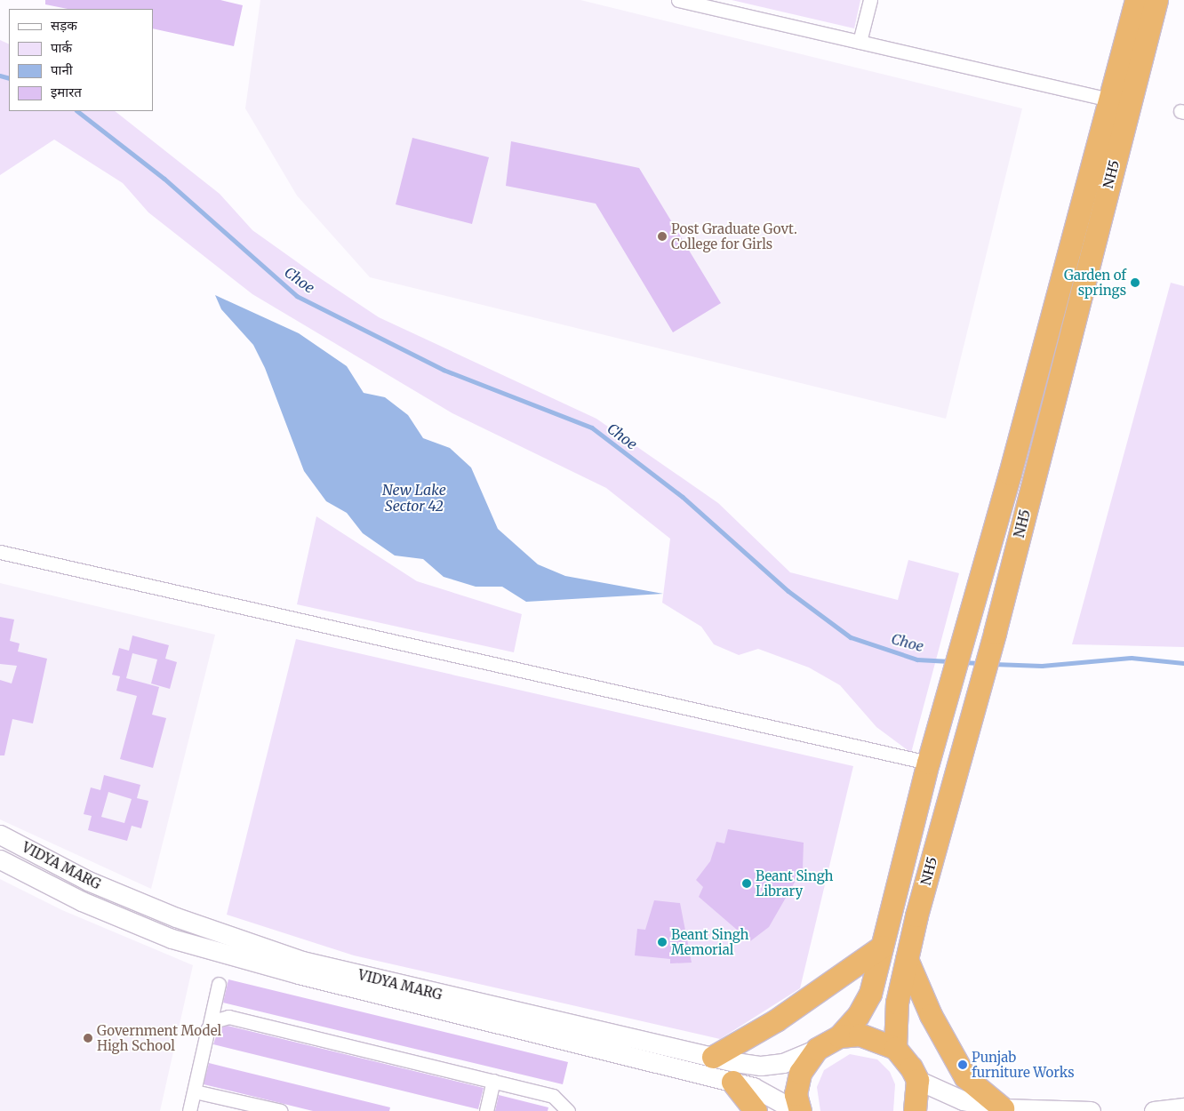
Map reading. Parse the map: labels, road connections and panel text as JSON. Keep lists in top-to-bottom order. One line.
{"streets":{"highway":["NH5"],"main road":["VIDYA MARG"]},"crossings":[["NH5","VIDYA MARG"]],"water":["Choe","New Lake Sector 42"],"places":["Post Graduate Govt. College for Girls","Garden of springs","Beant Singh Library","Beant Singh Memorial","Government Model High School","Punjab furniture Works"],"legend":["सड़क","पार्क","पानी","इमारत"]}
